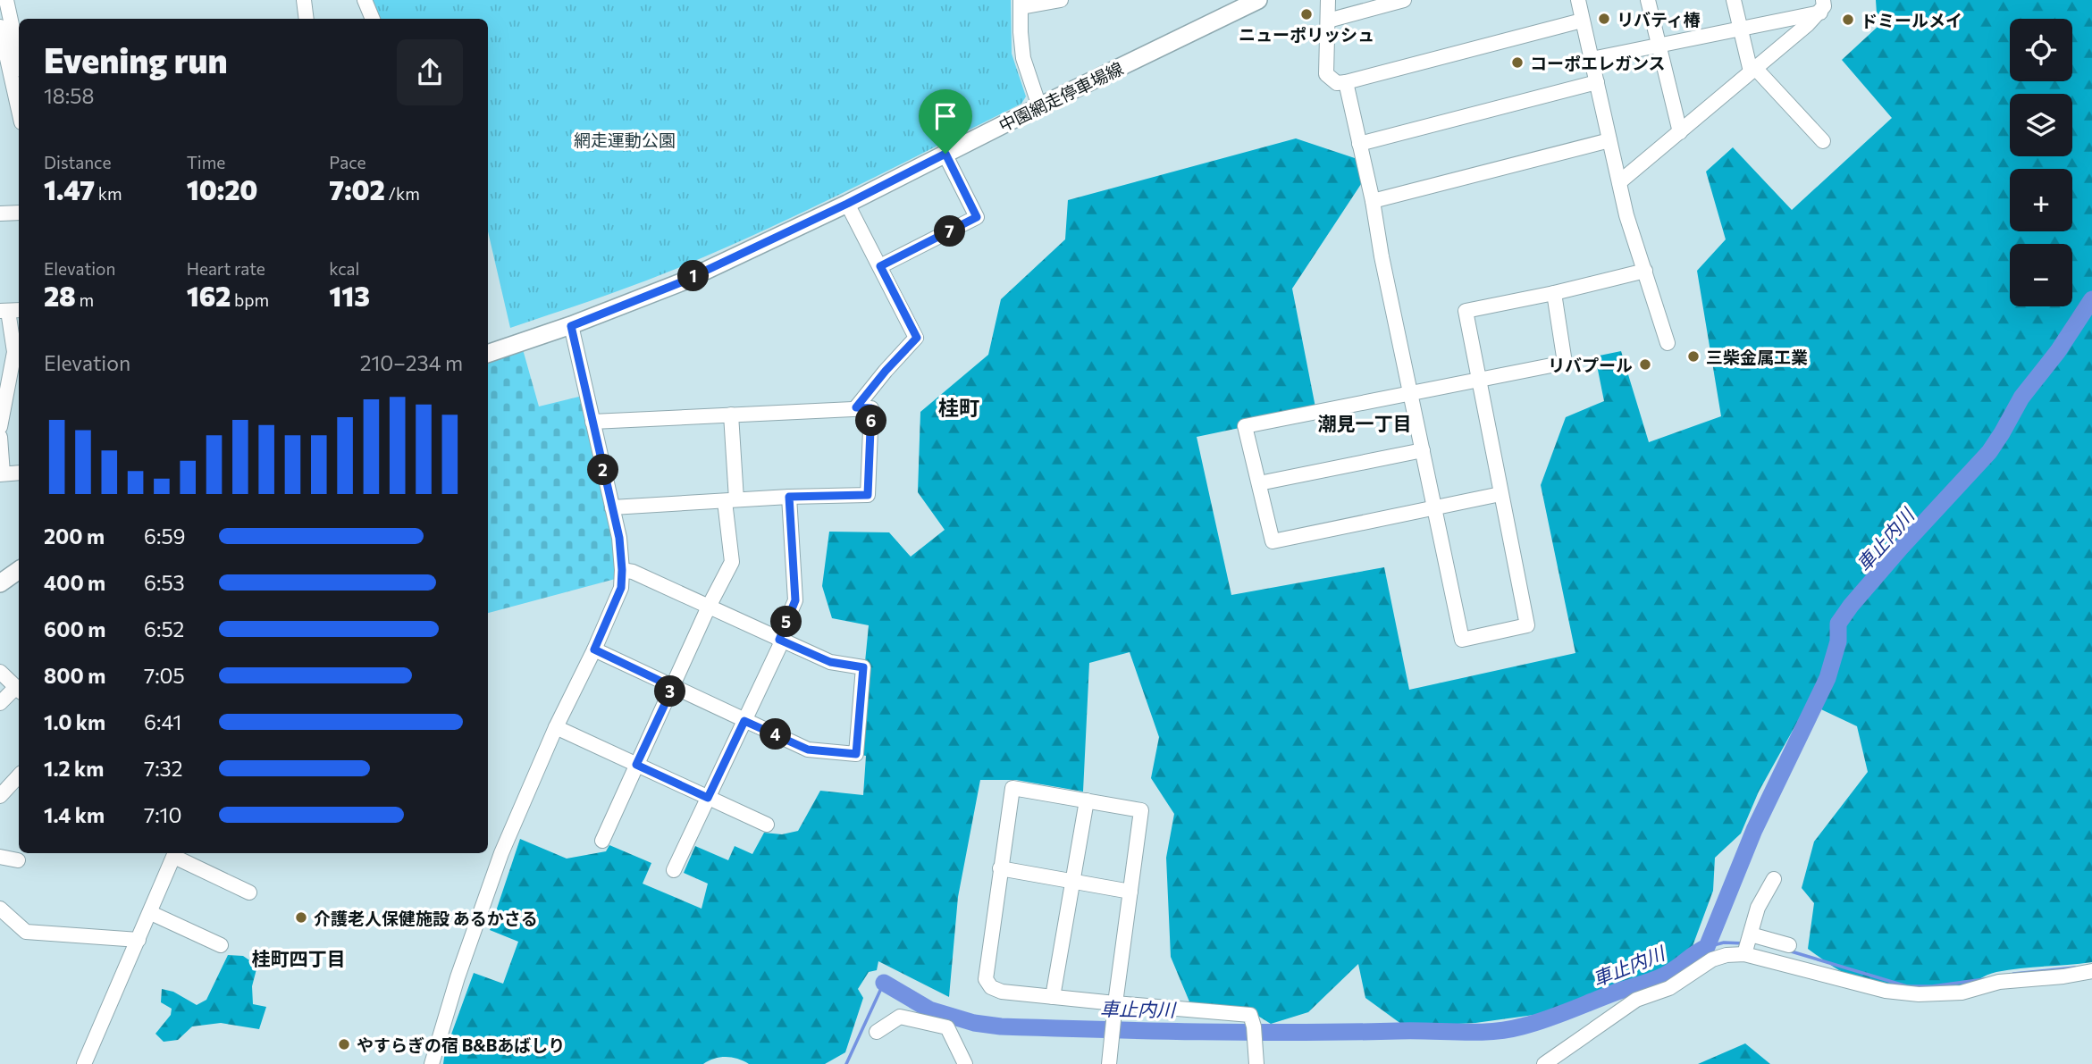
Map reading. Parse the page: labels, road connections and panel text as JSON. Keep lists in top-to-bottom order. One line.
{"streets":{"main road":["中園網走停車場線"]},"districts":["桂町","潮見一丁目","桂町四丁目"],"water":["車止内川"],"parks":["網走運動公園"],"places":["ニューポリッシュ","リバティ椿","ドミールメイ","コーポエレガンス","三柴金属工業","リバプール","介護老人保健施設 あるかさる","やすらぎの宿 B&Bあばしり"],"page":{"map_buttons":["+","−"],"heading":["Evening run","18:58"],"stats":[["Distance","1.47 km"],["Time","10:20"],["Pace","7:02 /km"],["Elevation","28 m"],["Heart rate","162 bpm"],["kcal","113"]],"pins":["7","1","6","2","5","3","4"],"chart":["Elevation","210–234 m"],"list":[{"name":"200 m","note":"6:59"},{"name":"400 m","note":"6:53"},{"name":"600 m","note":"6:52"},{"name":"800 m","note":"7:05"},{"name":"1.0 km","note":"6:41"},{"name":"1.2 km","note":"7:32"},{"name":"1.4 km","note":"7:10"}]}}
